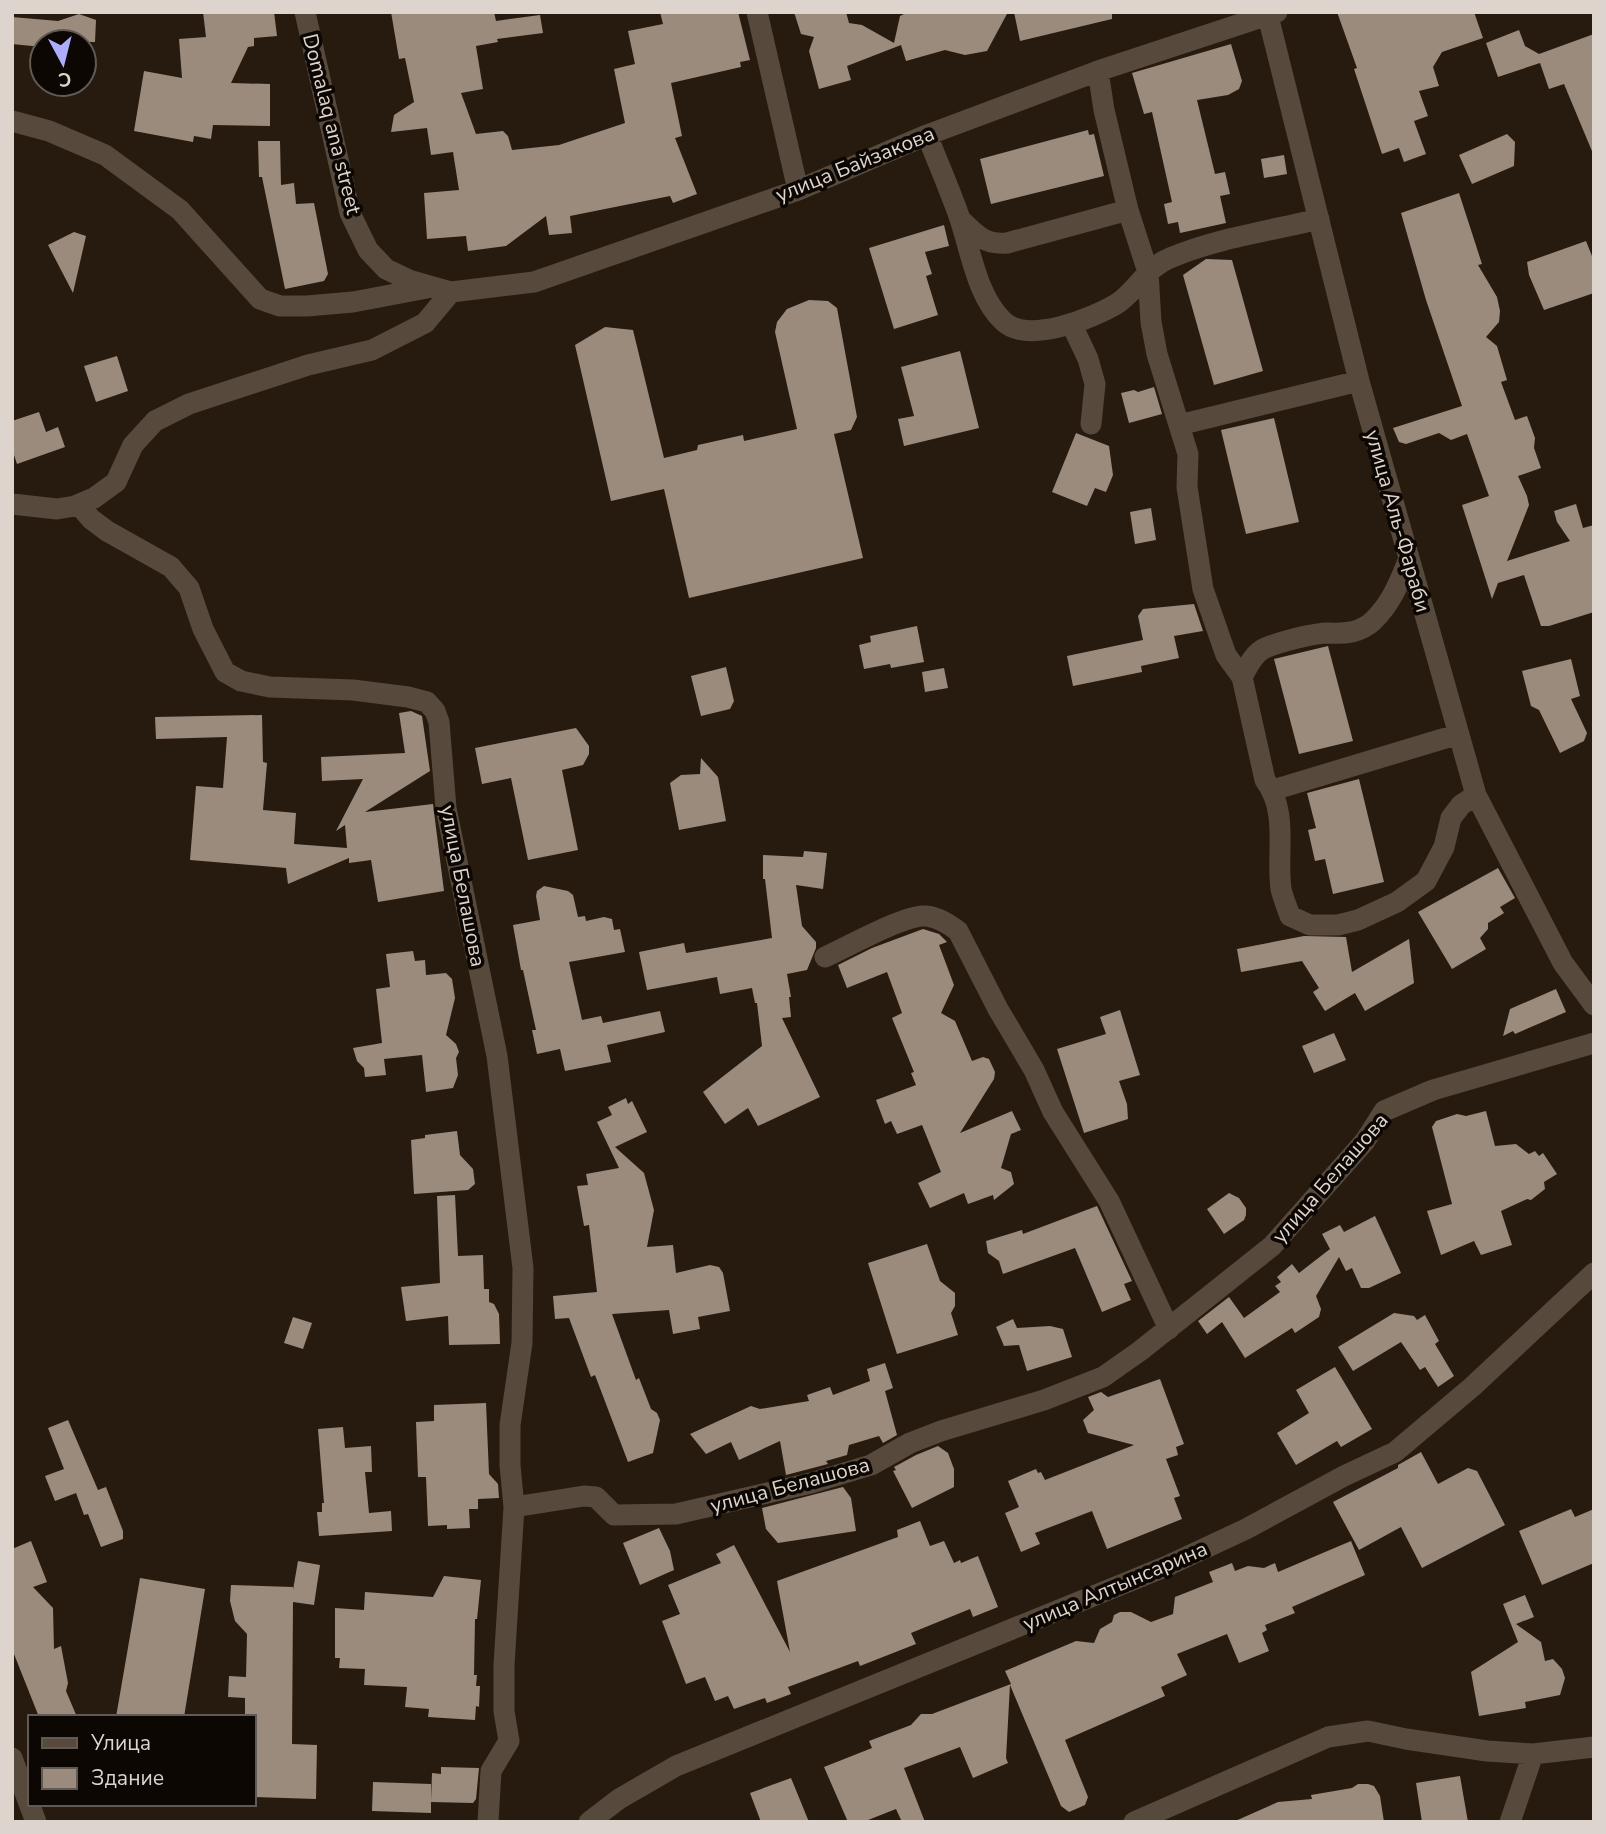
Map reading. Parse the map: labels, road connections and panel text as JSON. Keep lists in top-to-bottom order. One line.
{"streets":{"street":["Domalaq ana street","улица Байзакова","улица Аль-Фараби","улица Белашова","улица Алтынсарина"]},"crossings":[["Domalaq ana street","улица Байзакова"],["улица Байзакова","улица Аль-Фараби"]],"legend":["Улица","Здание"],"north":"bottom"}
